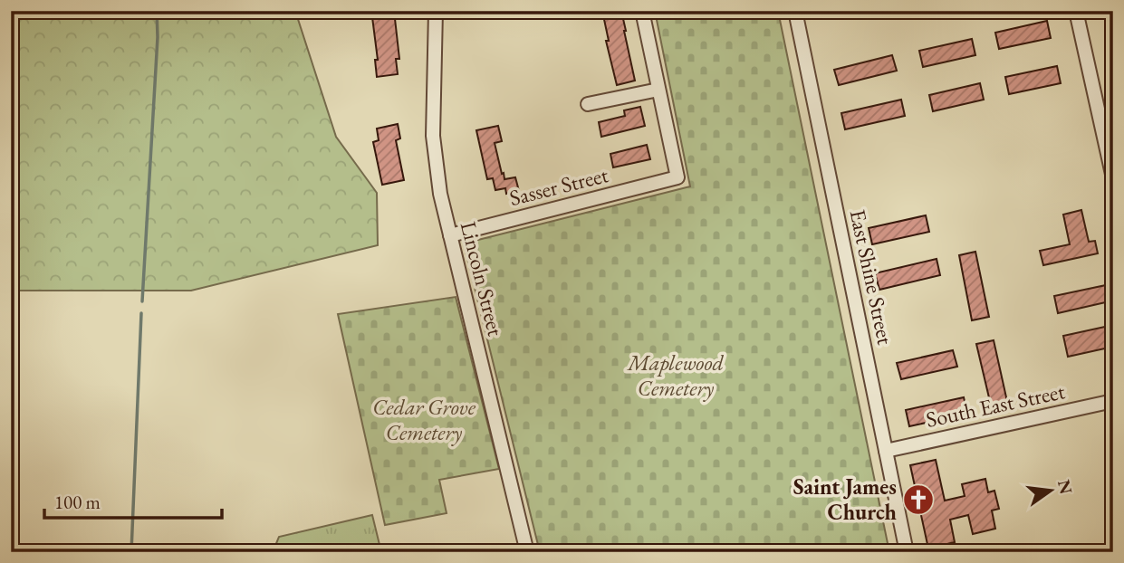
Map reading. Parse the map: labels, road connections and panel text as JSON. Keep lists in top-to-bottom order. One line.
{"streets":{"street":["Sasser Street","East Shine Street","Lincoln Street","South East Street"]},"crossings":[["Sasser Street","Lincoln Street"],["East Shine Street","South East Street"]],"parks":["Maplewood Cemetery","Cedar Grove Cemetery"],"places":{"church":["Saint James Church"]},"scale_bar":"100 m","north":"right"}
